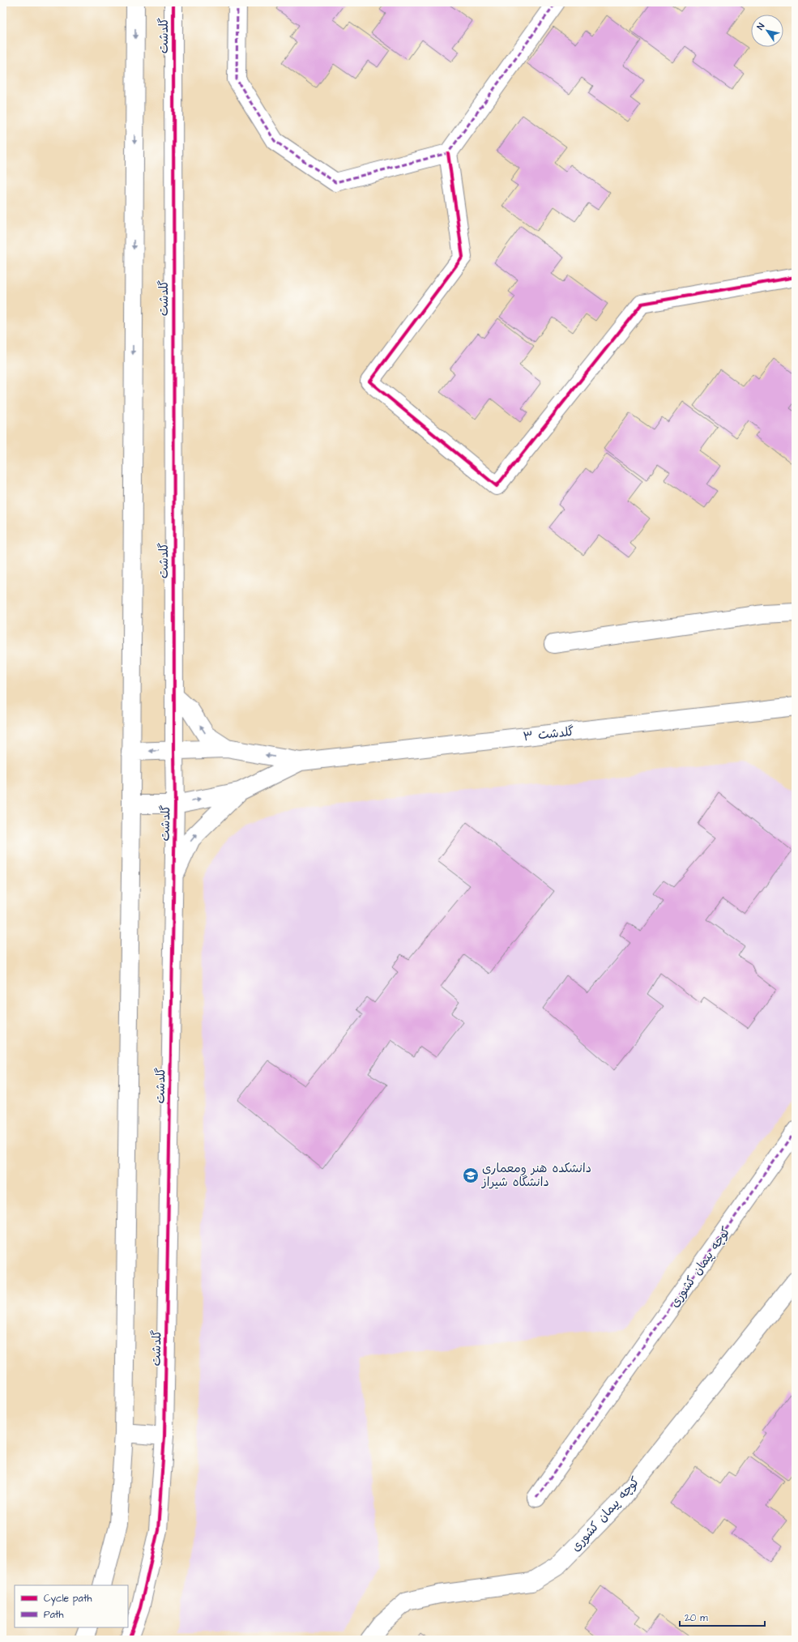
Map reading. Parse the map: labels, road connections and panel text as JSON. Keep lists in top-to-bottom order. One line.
{"streets":{"street":["گلدشت","گلدشت ۳","کوچه پیمان کشوری"]},"places":{"school or university":["دانشکده هنر‌ ومعماری دانشگاه شیراز"]},"legend":["Cycle path","Path"],"scale_bar":"20 m","north":"top left"}
